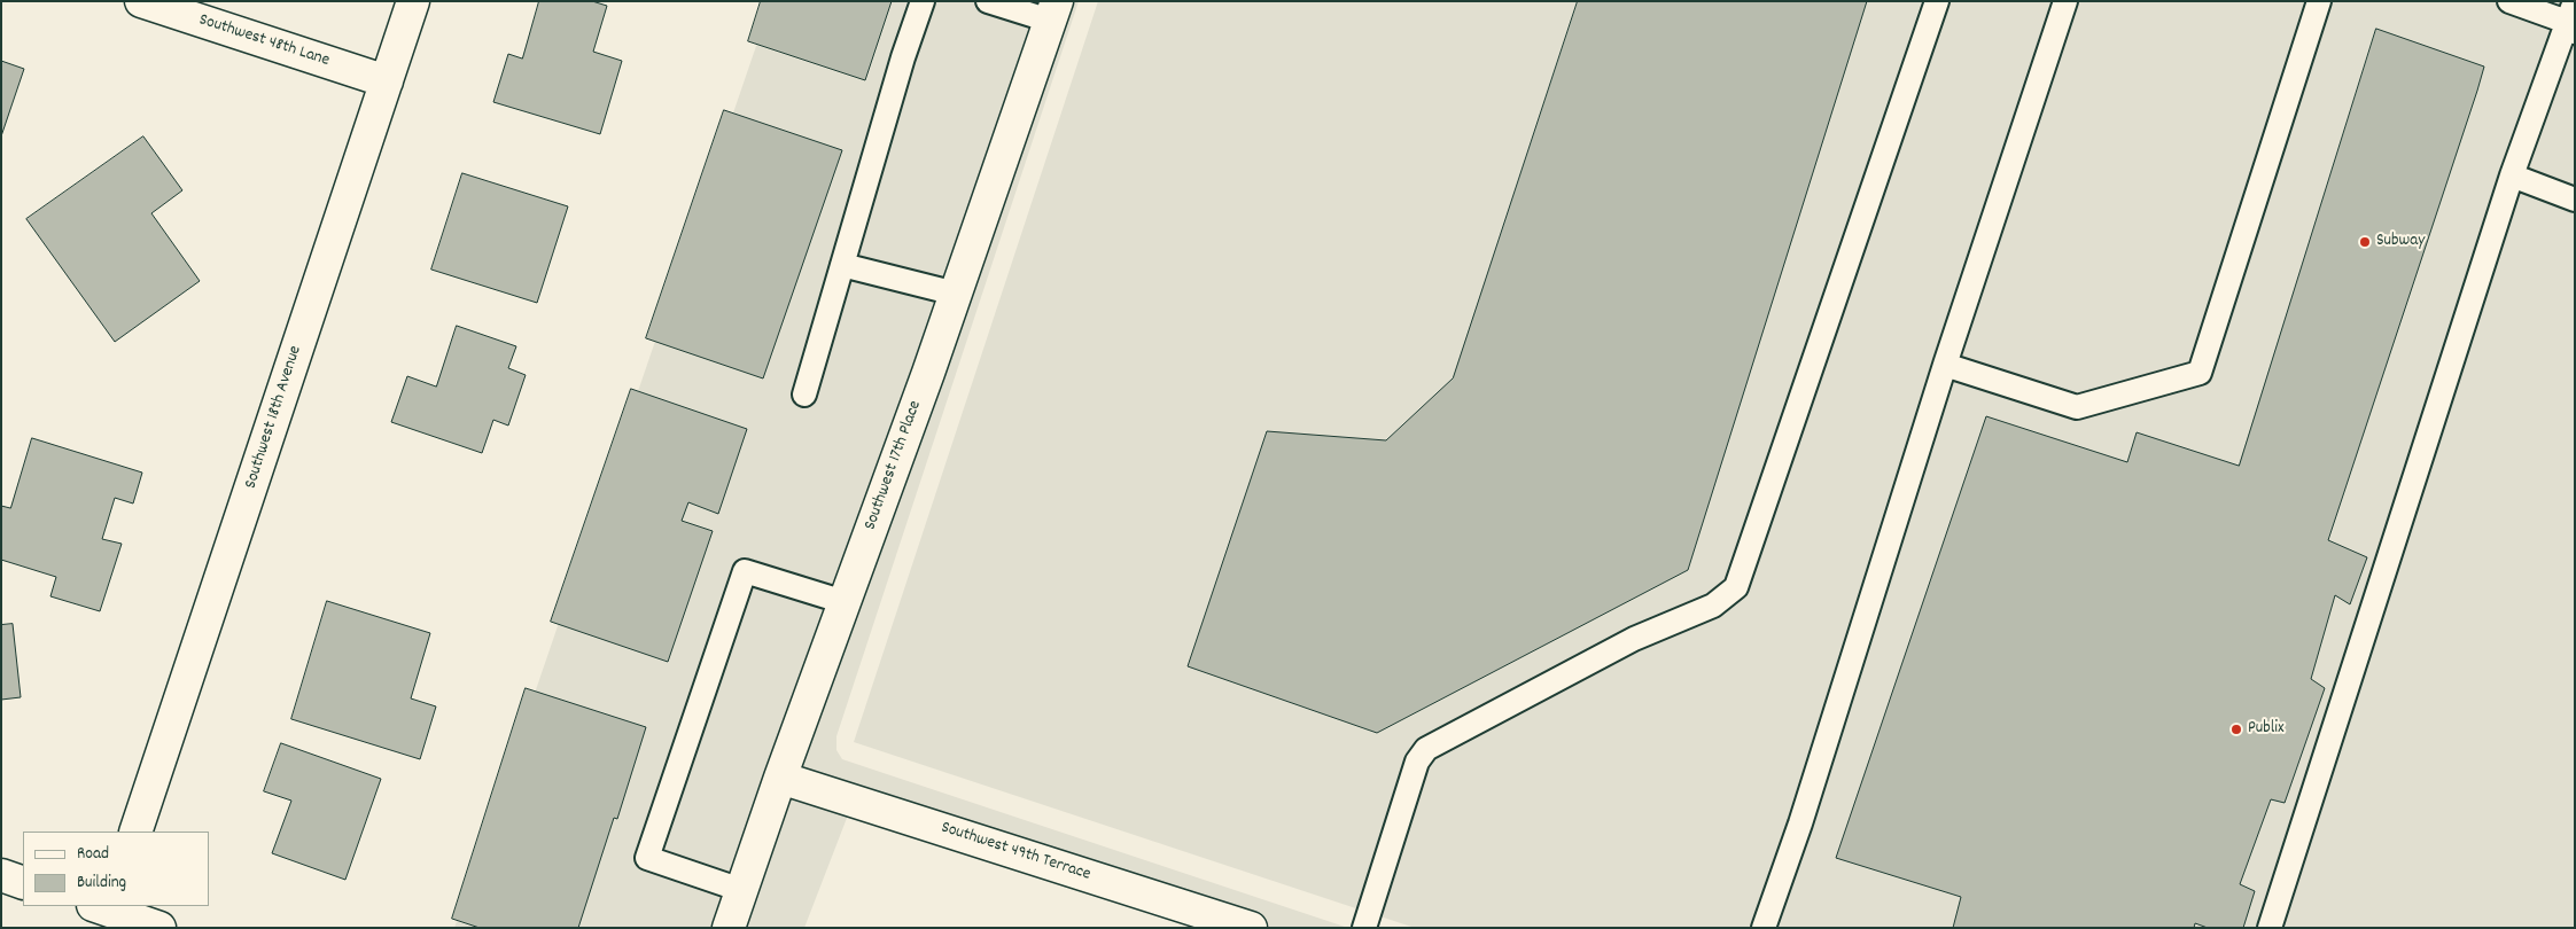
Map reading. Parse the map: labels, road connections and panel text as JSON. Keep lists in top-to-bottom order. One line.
{"streets":{"street":["Southwest 48th Lane","Southwest 18th Avenue","Southwest 17th Place","Southwest 49th Terrace"]},"crossings":[["Southwest 48th Lane","Southwest 18th Avenue"],["Southwest 17th Place","Southwest 49th Terrace"]],"places":["Subway","Publix"],"legend":["Road","Building"]}
